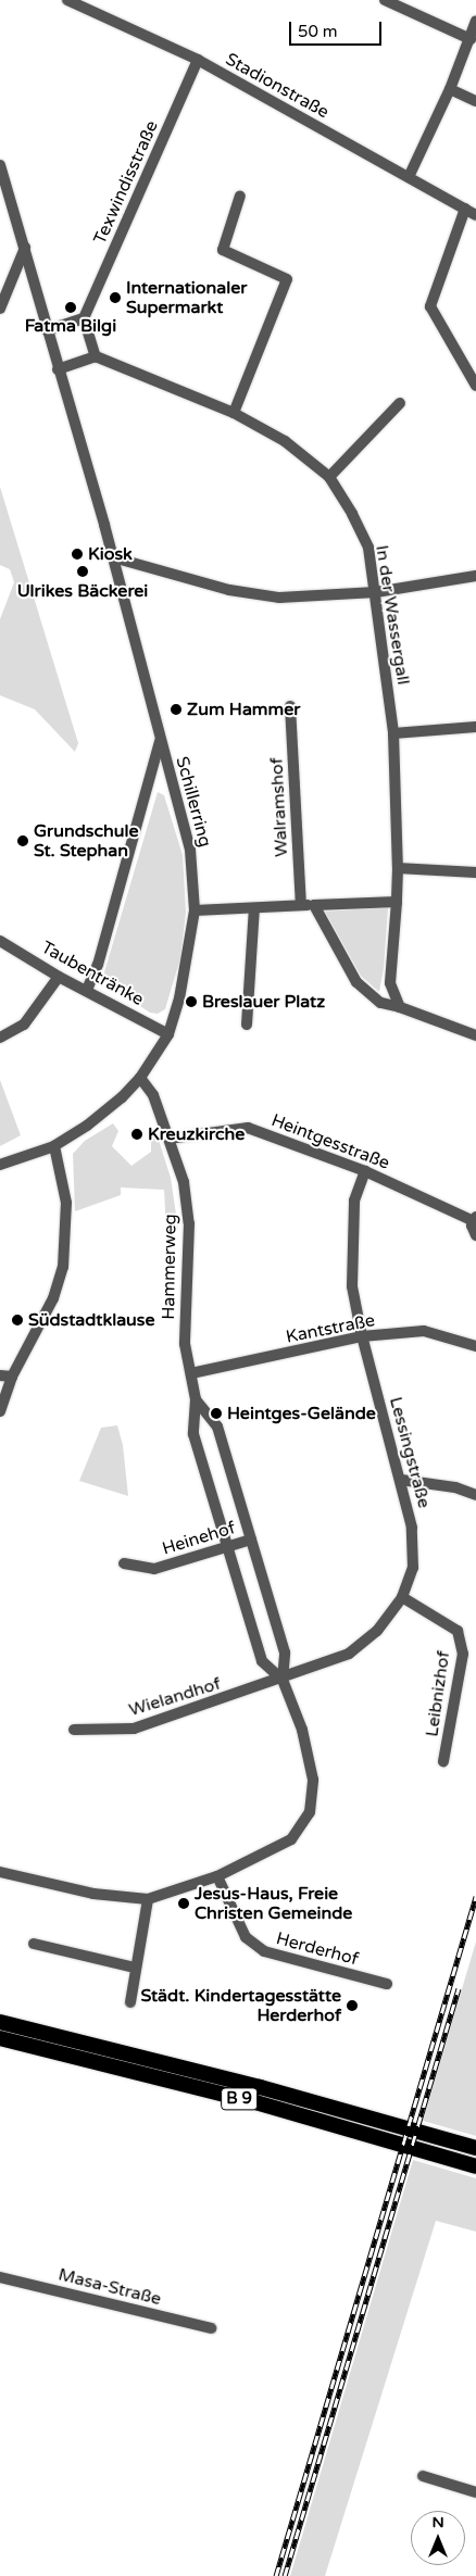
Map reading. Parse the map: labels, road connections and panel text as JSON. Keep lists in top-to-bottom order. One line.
{"streets":{"highway":["B 9"],"street":["Stadionstraße","Texwindisstraße","In der Wassergall","Schillerring","Walramshof","Taubentränke","Heintgesstraße","Hammerweg","Kantstraße","Lessingstraße","Heinehof","Leibnizhof","Wielandhof","Herderhof","Masa-Straße"]},"crossings":[["Stadionstraße","Texwindisstraße"],["Schillerring","Taubentränke"],["Schillerring","Hammerweg"],["Heintgesstraße","Hammerweg"],["Heintgesstraße","Lessingstraße"],["Hammerweg","Kantstraße"],["Hammerweg","Lessingstraße"],["Hammerweg","Heinehof"],["Hammerweg","Wielandhof"],["Hammerweg","Herderhof"],["Kantstraße","Lessingstraße"],["Lessingstraße","Leibnizhof"],["Lessingstraße","Wielandhof"]],"places":["Internationaler Supermarkt","Fatma Bilgi","Kiosk","Ulrikes Bäckerei","Zum Hammer","Grundschule St. Stephan","Breslauer Platz","Kreuzkirche","Südstadtklause","Heintges-Gelände","Jesus-Haus, Freie Christen Gemeinde","Städt. Kindertagesstätte Herderhof"],"scale_bar":"50 m","north":"top"}
